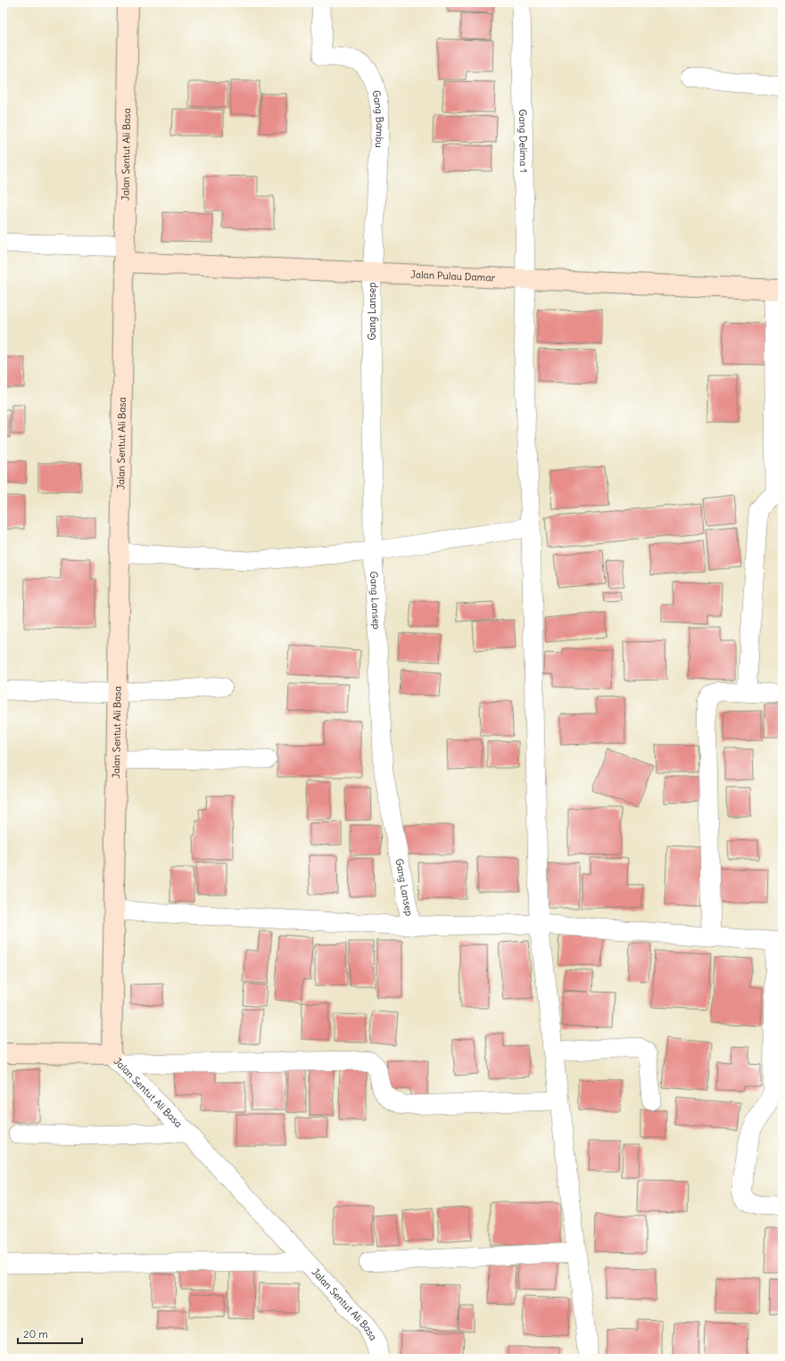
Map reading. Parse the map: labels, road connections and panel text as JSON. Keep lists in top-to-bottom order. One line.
{"streets":{"street":["Gang Bambu","Gang Delima 1","Jalan Sentut Ali Basa","Jalan Pulau Damar","Gang Lansep"]},"crossings":[["Gang Bambu","Jalan Pulau Damar"],["Gang Bambu","Gang Lansep"],["Gang Delima 1","Jalan Pulau Damar"],["Jalan Sentut Ali Basa","Jalan Pulau Damar"],["Jalan Pulau Damar","Gang Lansep"]],"scale_bar":"20 m"}
